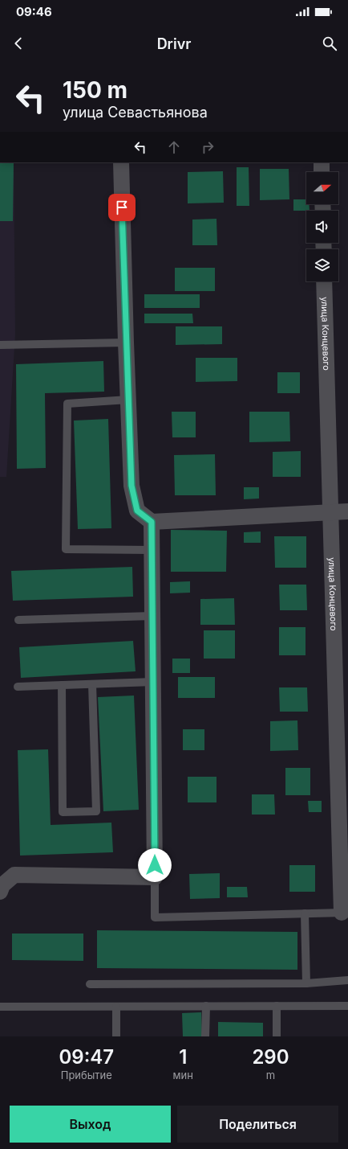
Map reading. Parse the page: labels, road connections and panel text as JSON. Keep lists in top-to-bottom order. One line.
{"streets":{"street":["улица Концевого"]},"north":"right","page":{"status":"09:46","header":"Drivr","turn":["150 m","улица Севастьянова"],"eta":["09:47","Прибытие","1","мин","290","m"],"buttons":["Выход","Поделиться"]}}
